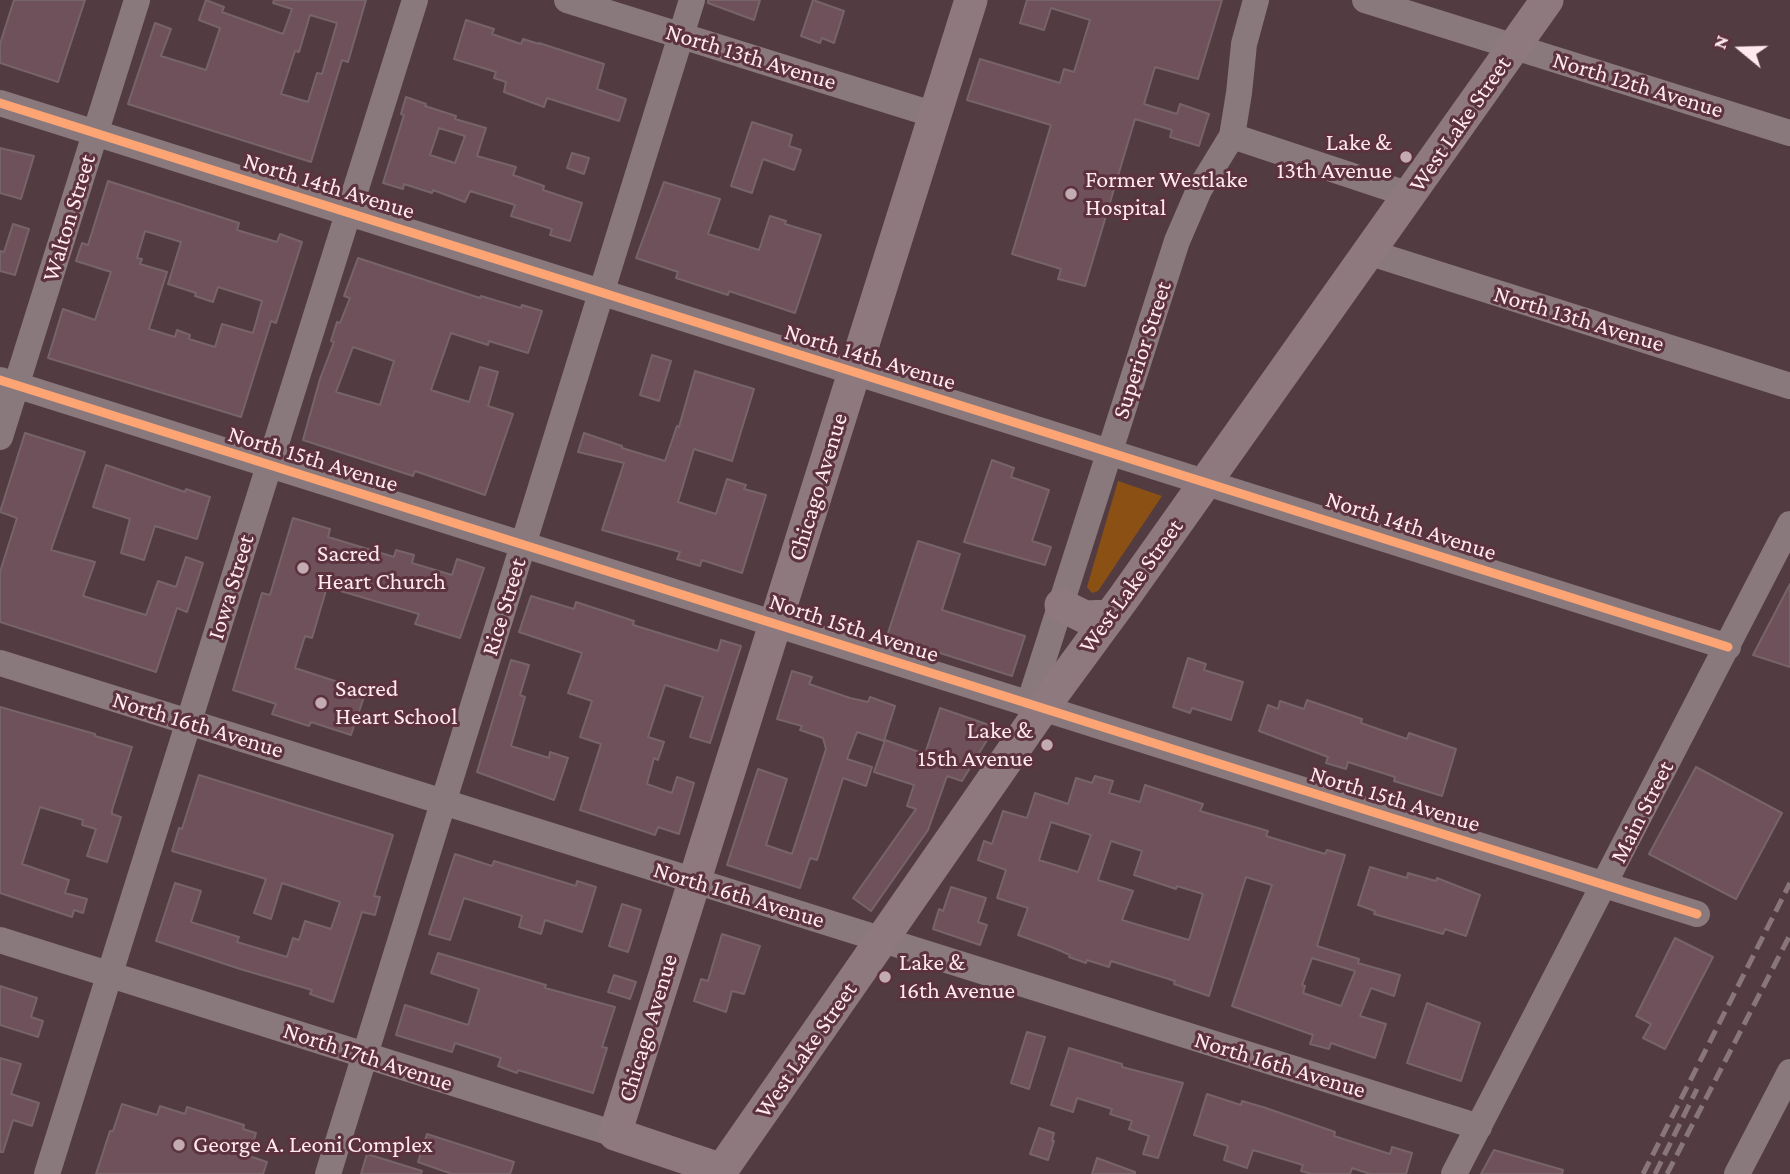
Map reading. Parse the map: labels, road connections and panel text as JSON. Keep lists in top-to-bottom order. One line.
{"streets":{"main road":["West Lake Street","Chicago Avenue","North 17th Avenue"],"street":["North 13th Avenue","North 12th Avenue","North 14th Avenue","Walton Street","Superior Street","North 15th Avenue","Iowa Street","Rice Street","North 16th Avenue","Main Street"]},"crossings":[["North 13th Avenue","West Lake Street"],["North 13th Avenue","Chicago Avenue"],["North 13th Avenue","Rice Street"],["North 12th Avenue","West Lake Street"],["West Lake Street","North 14th Avenue"],["West Lake Street","Superior Street"],["West Lake Street","North 15th Avenue"],["West Lake Street","North 16th Avenue"],["West Lake Street","North 17th Avenue"],["North 14th Avenue","Walton Street"],["North 14th Avenue","Superior Street"],["North 14th Avenue","Chicago Avenue"],["North 14th Avenue","Iowa Street"],["North 14th Avenue","Rice Street"],["North 14th Avenue","Main Street"],["Walton Street","North 15th Avenue"],["Superior Street","North 15th Avenue"],["North 15th Avenue","Chicago Avenue"],["North 15th Avenue","Iowa Street"],["North 15th Avenue","Rice Street"],["North 15th Avenue","Main Street"],["Chicago Avenue","North 16th Avenue"],["Chicago Avenue","North 17th Avenue"],["Iowa Street","North 16th Avenue"],["Iowa Street","North 17th Avenue"],["Rice Street","North 16th Avenue"],["Rice Street","North 17th Avenue"],["North 16th Avenue","Main Street"]],"places":["Lake & 13th Avenue","Former Westlake Hospital","Sacred Heart Church","Sacred Heart School","Lake & 15th Avenue","Lake & 16th Avenue","George A. Leoni Complex"],"north":"left"}
